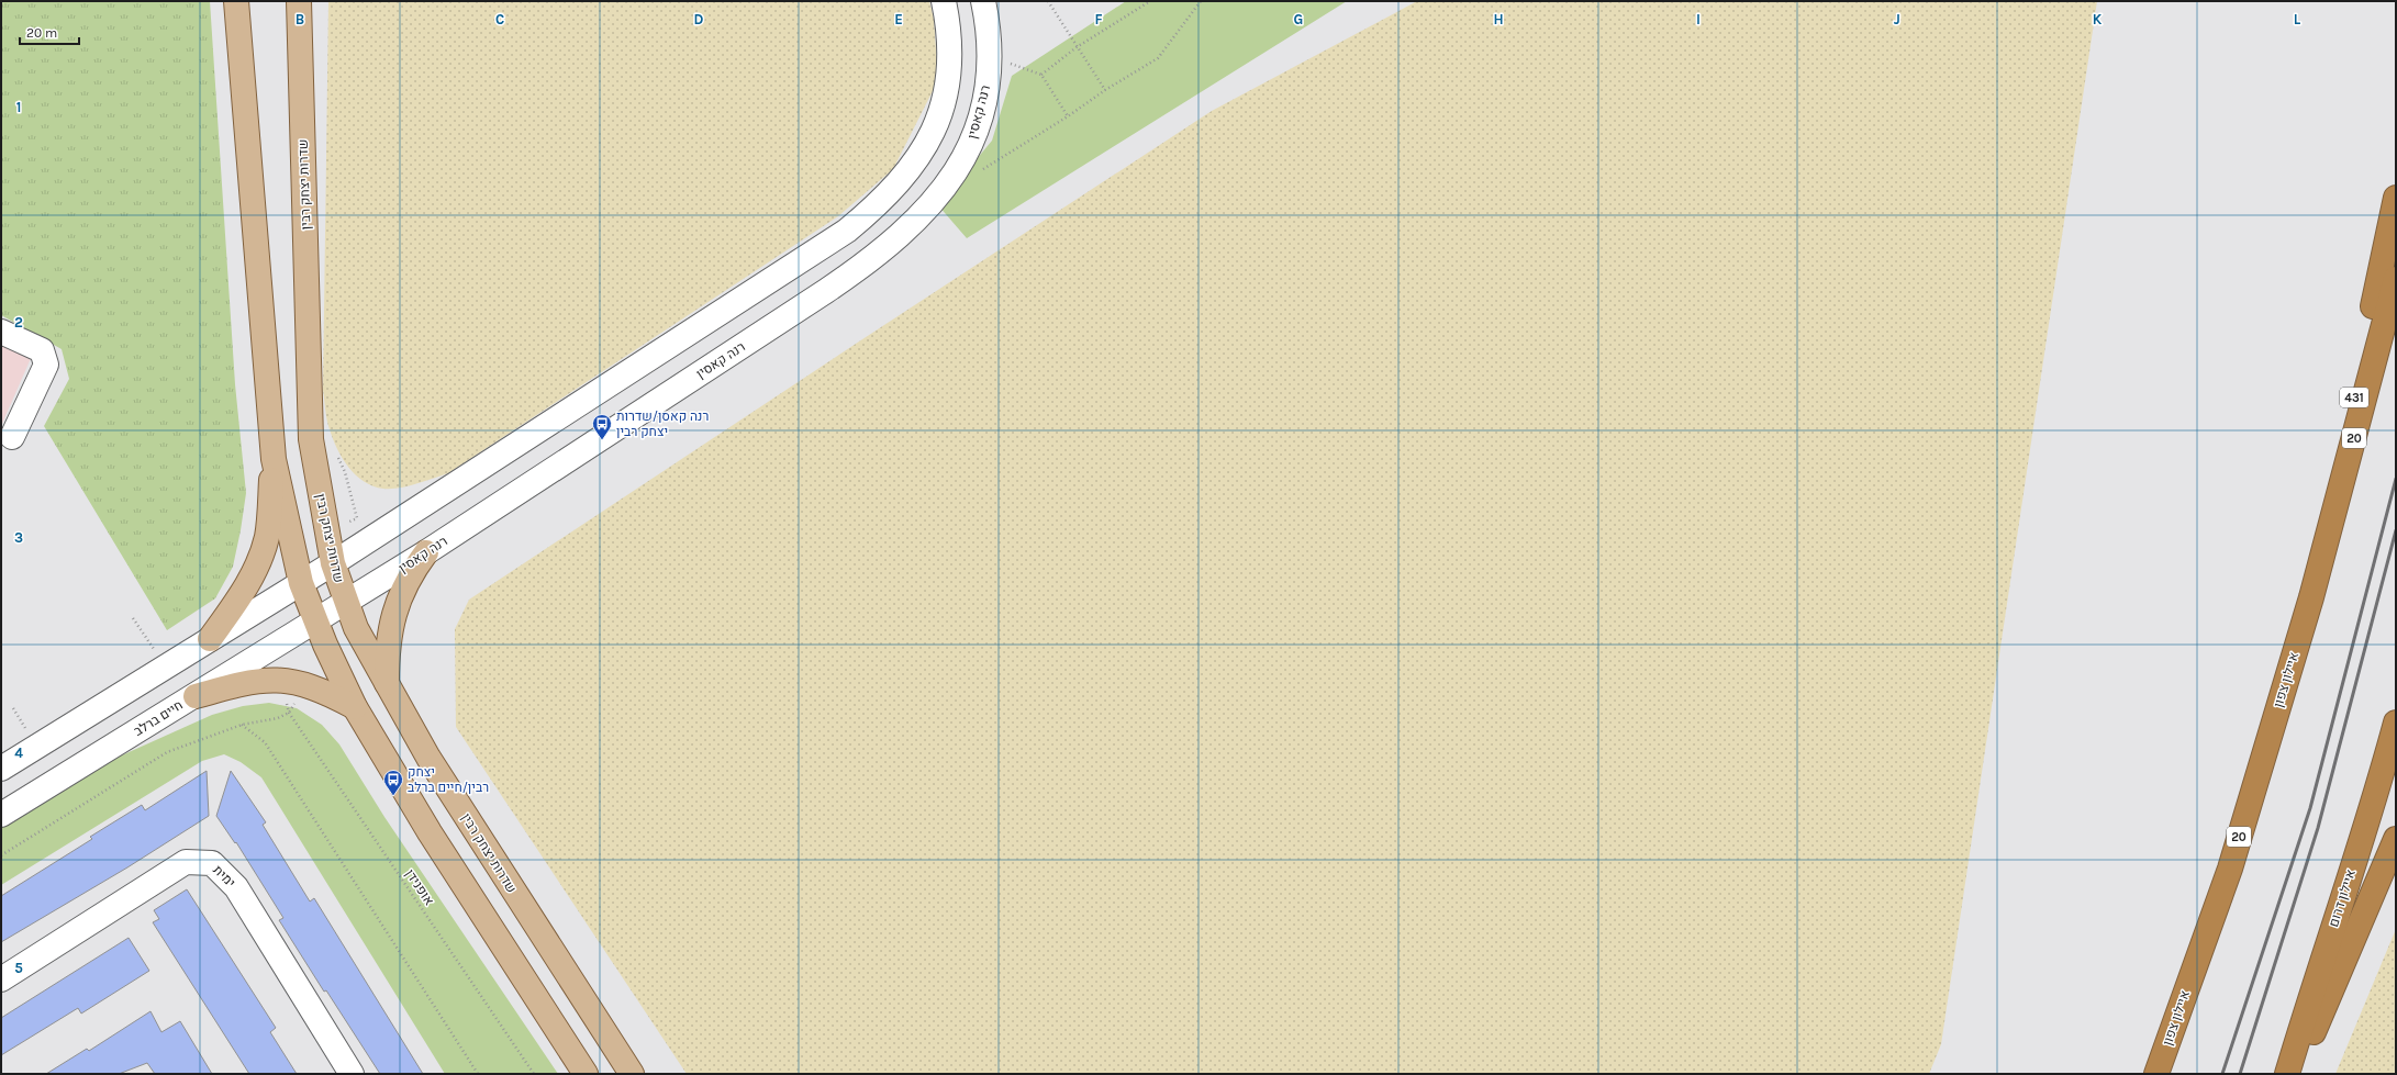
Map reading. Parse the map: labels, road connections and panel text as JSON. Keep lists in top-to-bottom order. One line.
{"streets":{"highway":["431","20","איילון צפון","איילון דרום"],"main road":["שדרות יצחק רבין"],"street":["רנה קאסין","חיים ברלב","ימית"],"path":["אופנידן"]},"crossings":[["רנה קאסין","שדרות יצחק רבין"],["רנה קאסין","חיים ברלב"],["431","איילון צפון"]],"places":{"bus stop":["רנה קאסן/שדרות יצחק רבין","יצחק רבין/חיים ברלב"]},"scale_bar":"20 m","grid":{"columns":["B","C","D","E","F","G","H","I","J","K","L"],"rows":["1","2","3","4","5"]}}
